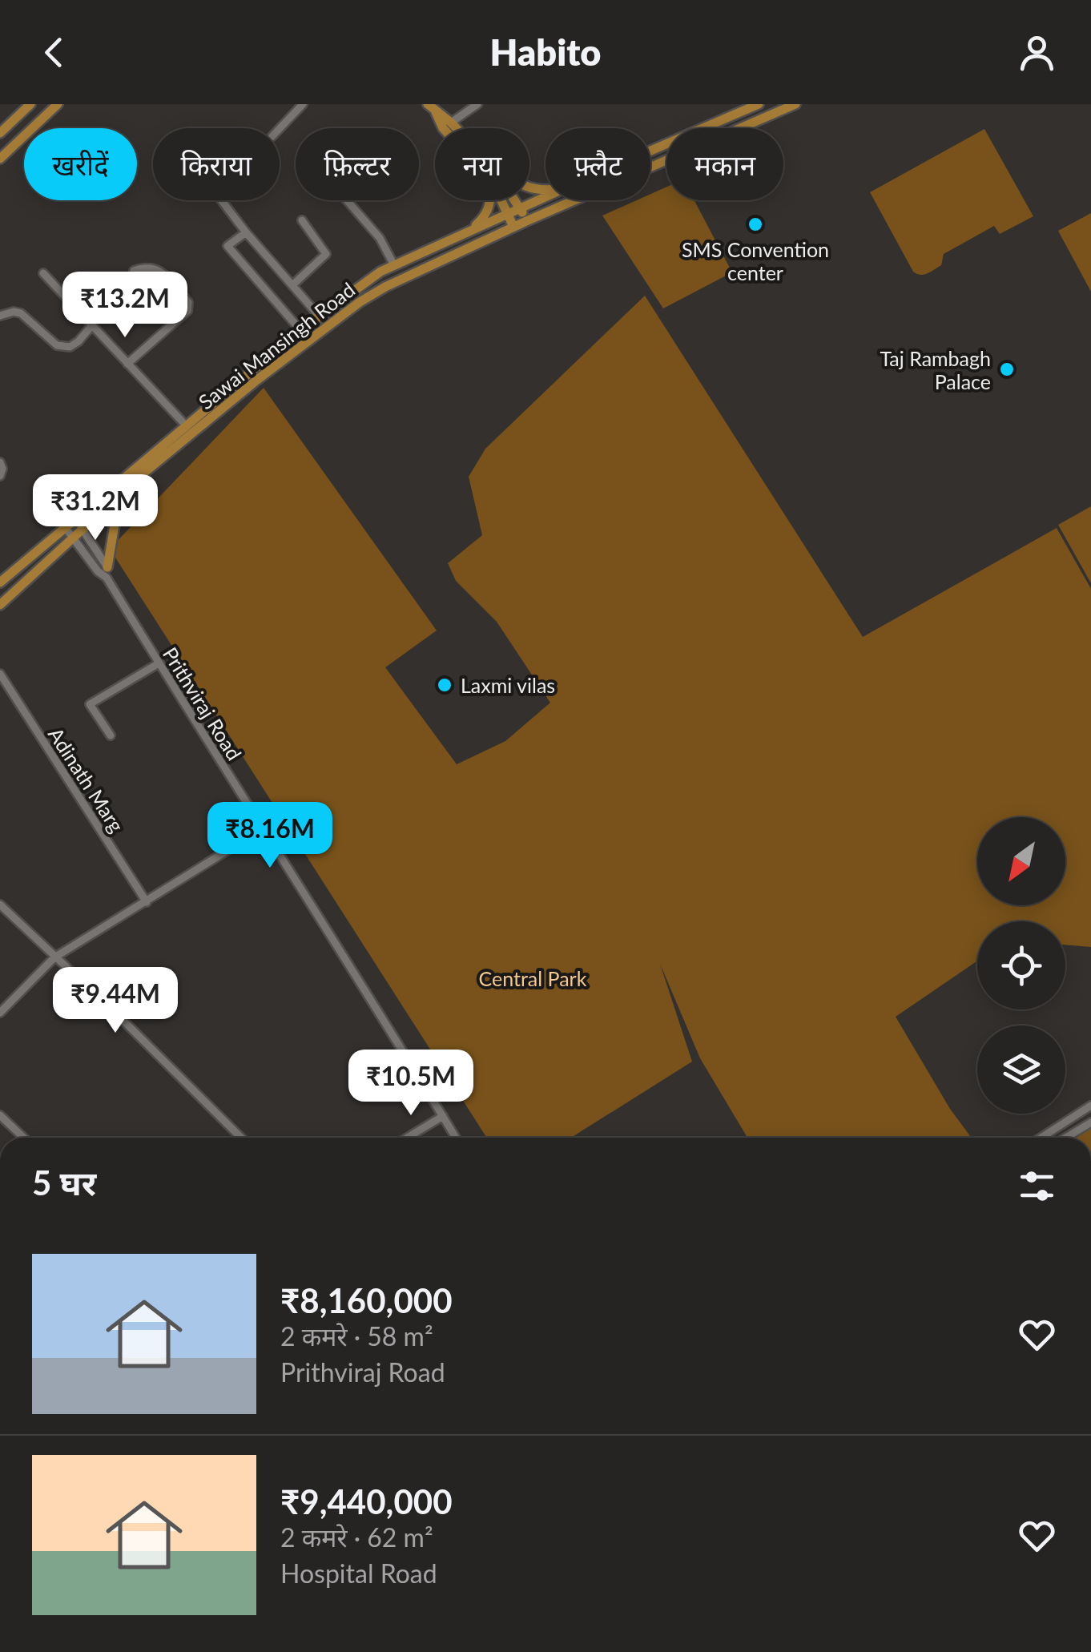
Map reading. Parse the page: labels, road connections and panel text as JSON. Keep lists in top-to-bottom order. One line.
{"streets":{"main road":["Sawai Mansingh Road"],"street":["Prithviraj Road","Adinath Marg"]},"crossings":[["Sawai Mansingh Road","Prithviraj Road"]],"parks":["Central Park"],"places":["SMS Convention center","Taj Rambagh Palace","Laxmi vilas"],"north":"bottom left","page":{"header":"Habito","chip":["खरीदें","किराया","फ़िल्टर","नया","फ़्लैट","मकान"],"price":["₹13.2M","₹31.2M","₹8.16M","₹9.44M","₹10.5M"],"heading":"5 घर","list":[{"name":"₹8,160,000","note":"2 कमरे · 58 m² · Prithviraj Road"},{"name":"₹9,440,000","note":"2 कमरे · 62 m² · Hospital Road"}]}}
